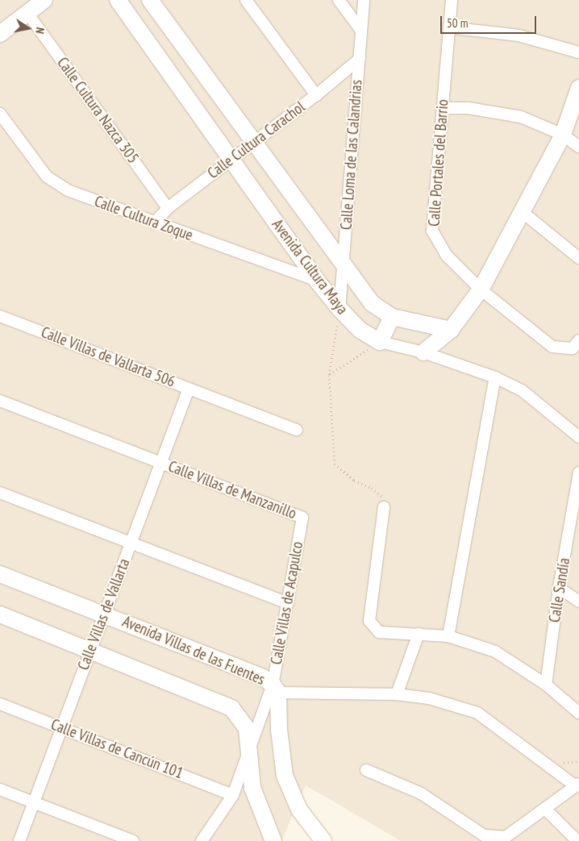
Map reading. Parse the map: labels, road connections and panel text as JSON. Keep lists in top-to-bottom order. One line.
{"streets":{"street":["Calle Cultura Nazca 305","Calle Cultura Carachol","Calle Loma de las Calandrias","Calle Portales del Barrio","Calle Cultura Zoque","Avenida Cultura Maya","Calle Villas de Vallarta 506","Calle Villas de Manzanillo","Calle Sandía","Calle Villas de Acapulco","Calle Villas de Vallarta","Avenida Villas de las Fuentes","Calle Villas de Cancún 101"]},"crossings":[["Calle Cultura Nazca 305","Calle Cultura Carachol"],["Calle Cultura Carachol","Calle Loma de las Calandrias"],["Calle Cultura Carachol","Calle Cultura Zoque"],["Calle Cultura Carachol","Avenida Cultura Maya"],["Calle Loma de las Calandrias","Avenida Cultura Maya"],["Calle Cultura Zoque","Avenida Cultura Maya"],["Calle Villas de Vallarta 506","Calle Villas de Vallarta"],["Calle Villas de Manzanillo","Calle Villas de Acapulco"],["Calle Villas de Manzanillo","Calle Villas de Vallarta"],["Calle Villas de Acapulco","Avenida Villas de las Fuentes"],["Calle Villas de Acapulco","Calle Villas de Cancún 101"],["Calle Villas de Vallarta","Avenida Villas de las Fuentes"],["Calle Villas de Vallarta","Calle Villas de Cancún 101"]],"scale_bar":"50 m","north":"right"}
